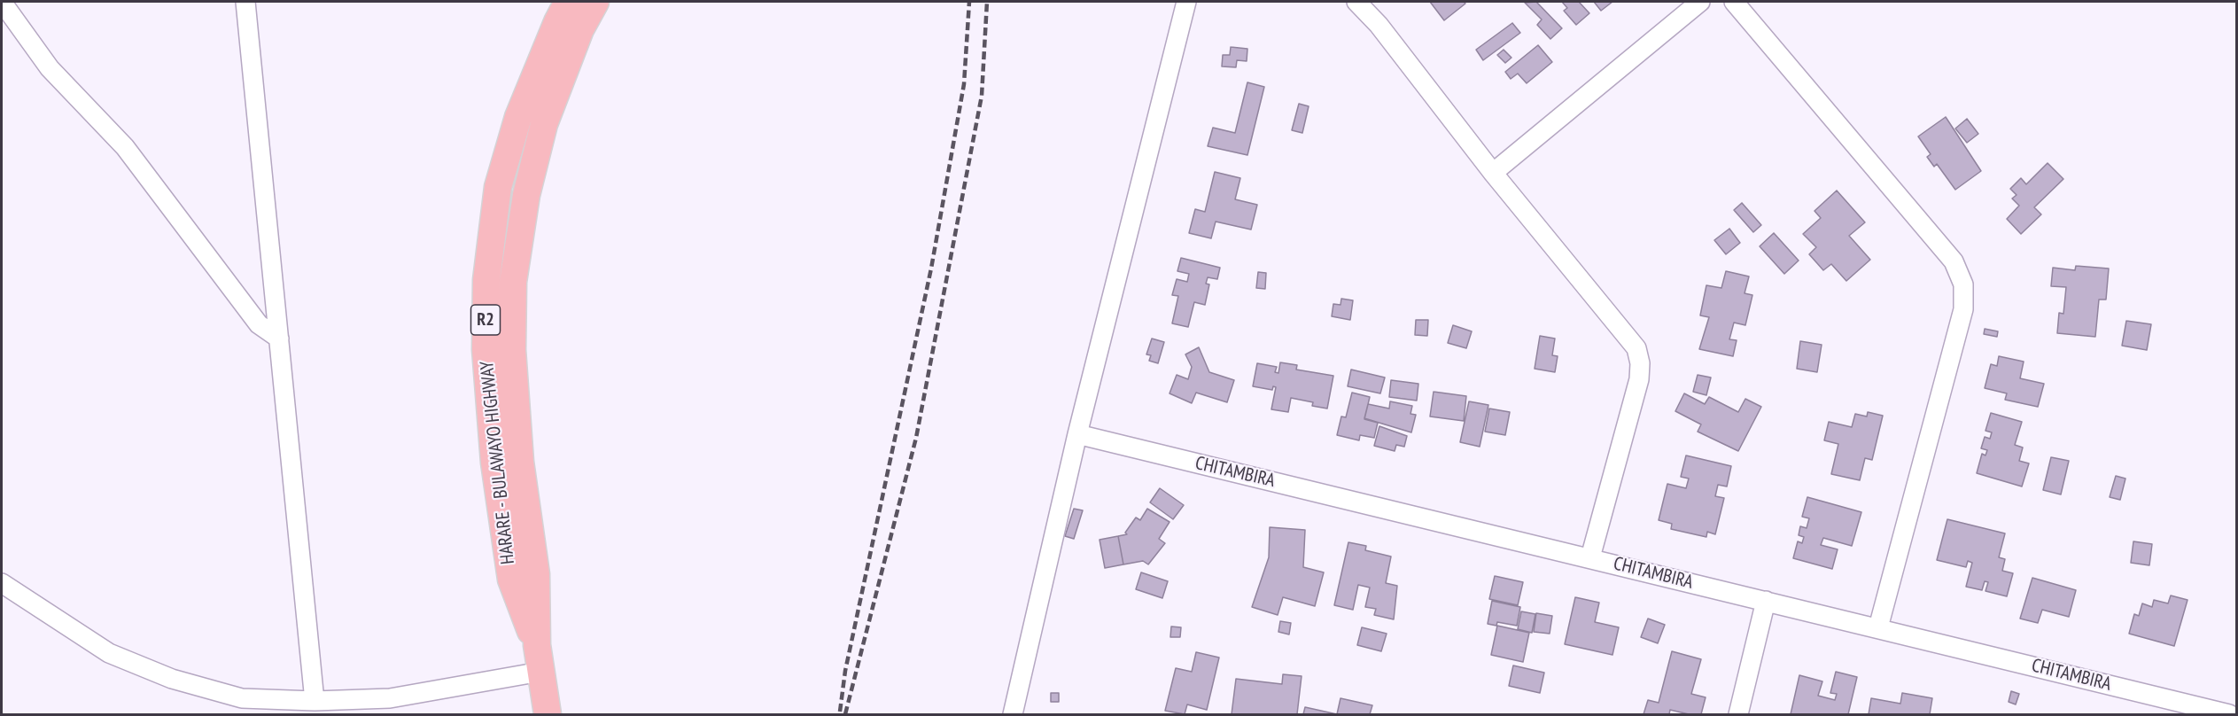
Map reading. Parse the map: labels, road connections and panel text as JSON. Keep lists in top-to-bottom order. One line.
{"streets":{"highway":["R2","HARARE - BULAWAYO HIGHWAY"],"street":["CHITAMBIRA"]}}
